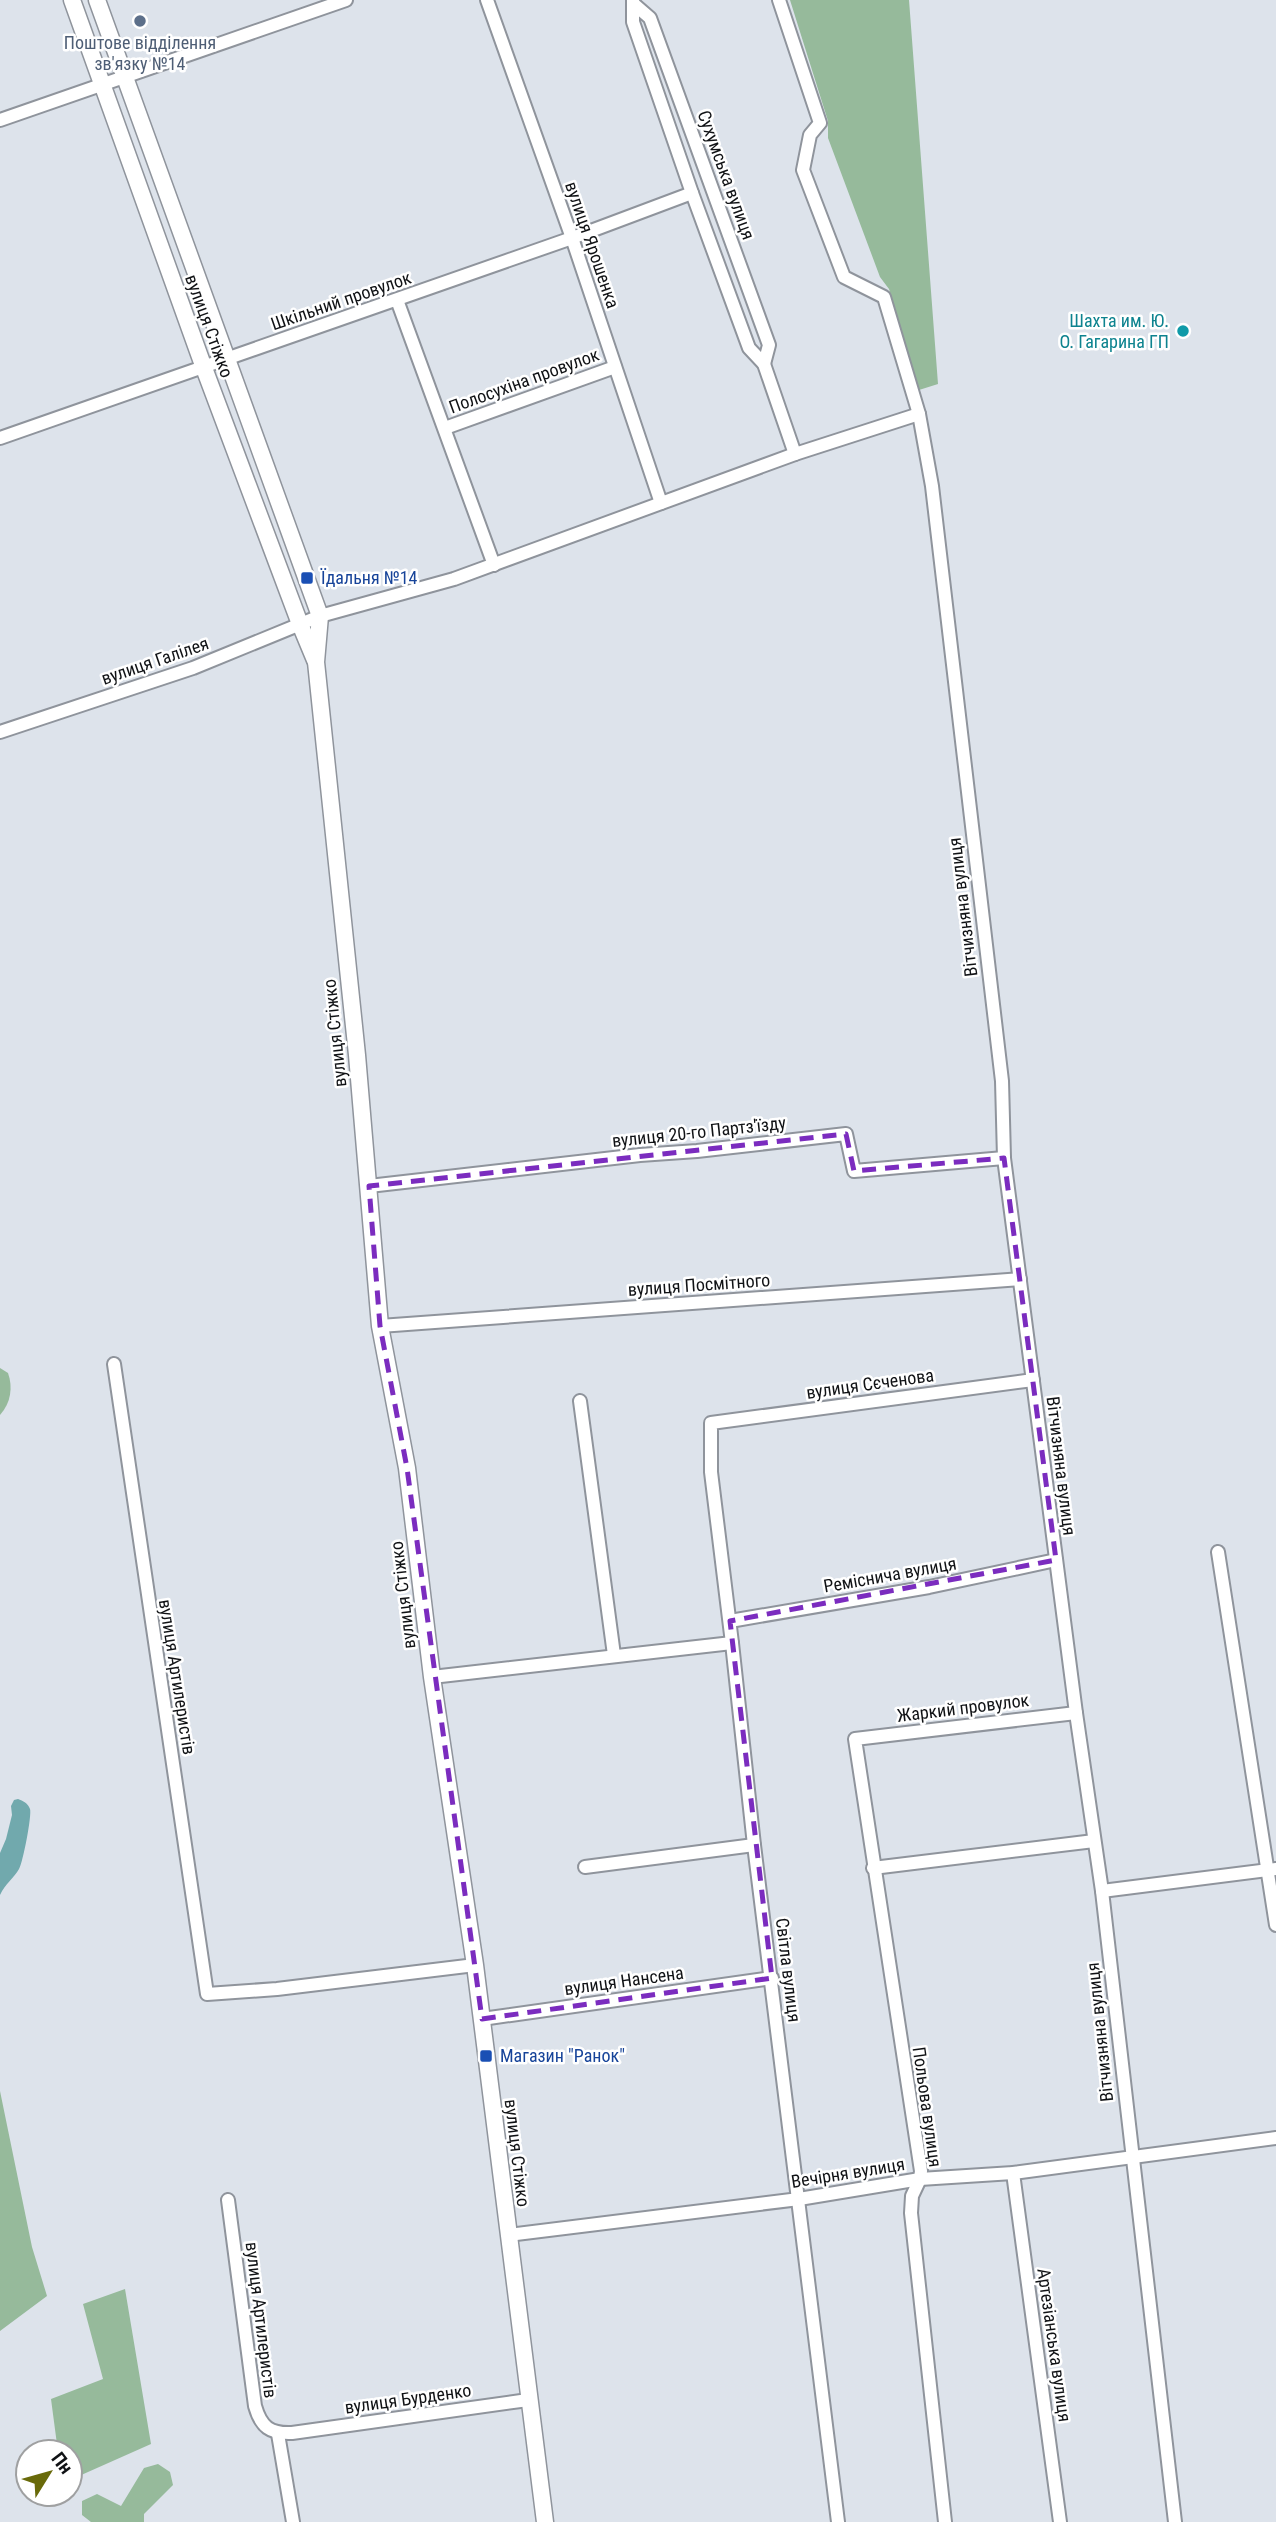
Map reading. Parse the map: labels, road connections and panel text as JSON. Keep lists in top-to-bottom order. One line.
{"streets":{"street":["Сухумська вулиця","вулиця Ярошенка","Шкільний провулок","вулиця Стіжко","Полосухіна провулок","вулиця Галілея","Вітчизняна вулиця","вулиця 20-го Партз'їзду","вулиця Посмітного","вулиця Сєченова","Реміснича вулиця","вулиця Артилеристів","Жаркий провулок","Світла вулиця","вулиця Нансена","Польова вулиця","Вечірня вулиця","Артезіанська вулиця","вулиця Бурденко"]},"crossings":[["Сухумська вулиця","Шкільний провулок"],["Сухумська вулиця","вулиця Галілея"],["вулиця Ярошенка","Шкільний провулок"],["вулиця Ярошенка","Полосухіна провулок"],["вулиця Ярошенка","вулиця Галілея"],["Шкільний провулок","вулиця Стіжко"],["вулиця Стіжко","вулиця Галілея"],["вулиця Стіжко","вулиця 20-го Партз'їзду"],["вулиця Стіжко","вулиця Посмітного"],["вулиця Стіжко","вулиця Артилеристів"],["вулиця Стіжко","вулиця Нансена"],["вулиця Стіжко","Вечірня вулиця"],["вулиця Стіжко","вулиця Бурденко"],["вулиця Галілея","Вітчизняна вулиця"],["Вітчизняна вулиця","вулиця 20-го Партз'їзду"],["Вітчизняна вулиця","вулиця Посмітного"],["Вітчизняна вулиця","вулиця Сєченова"],["Вітчизняна вулиця","Реміснича вулиця"],["Вітчизняна вулиця","Жаркий провулок"],["Вітчизняна вулиця","Вечірня вулиця"],["вулиця Сєченова","Світла вулиця"],["Реміснича вулиця","Світла вулиця"],["вулиця Артилеристів","вулиця Бурденко"],["Жаркий провулок","Польова вулиця"],["Світла вулиця","вулиця Нансена"],["Світла вулиця","Вечірня вулиця"],["Польова вулиця","Вечірня вулиця"],["Вечірня вулиця","Артезіанська вулиця"]],"places":{"other":["Поштове відділення зв'язку №14","Шахта им. Ю. О. Гагарина ГП"],"transit":["Їдальня №14","Магазин \"Ранок\""]},"north":"top right"}
